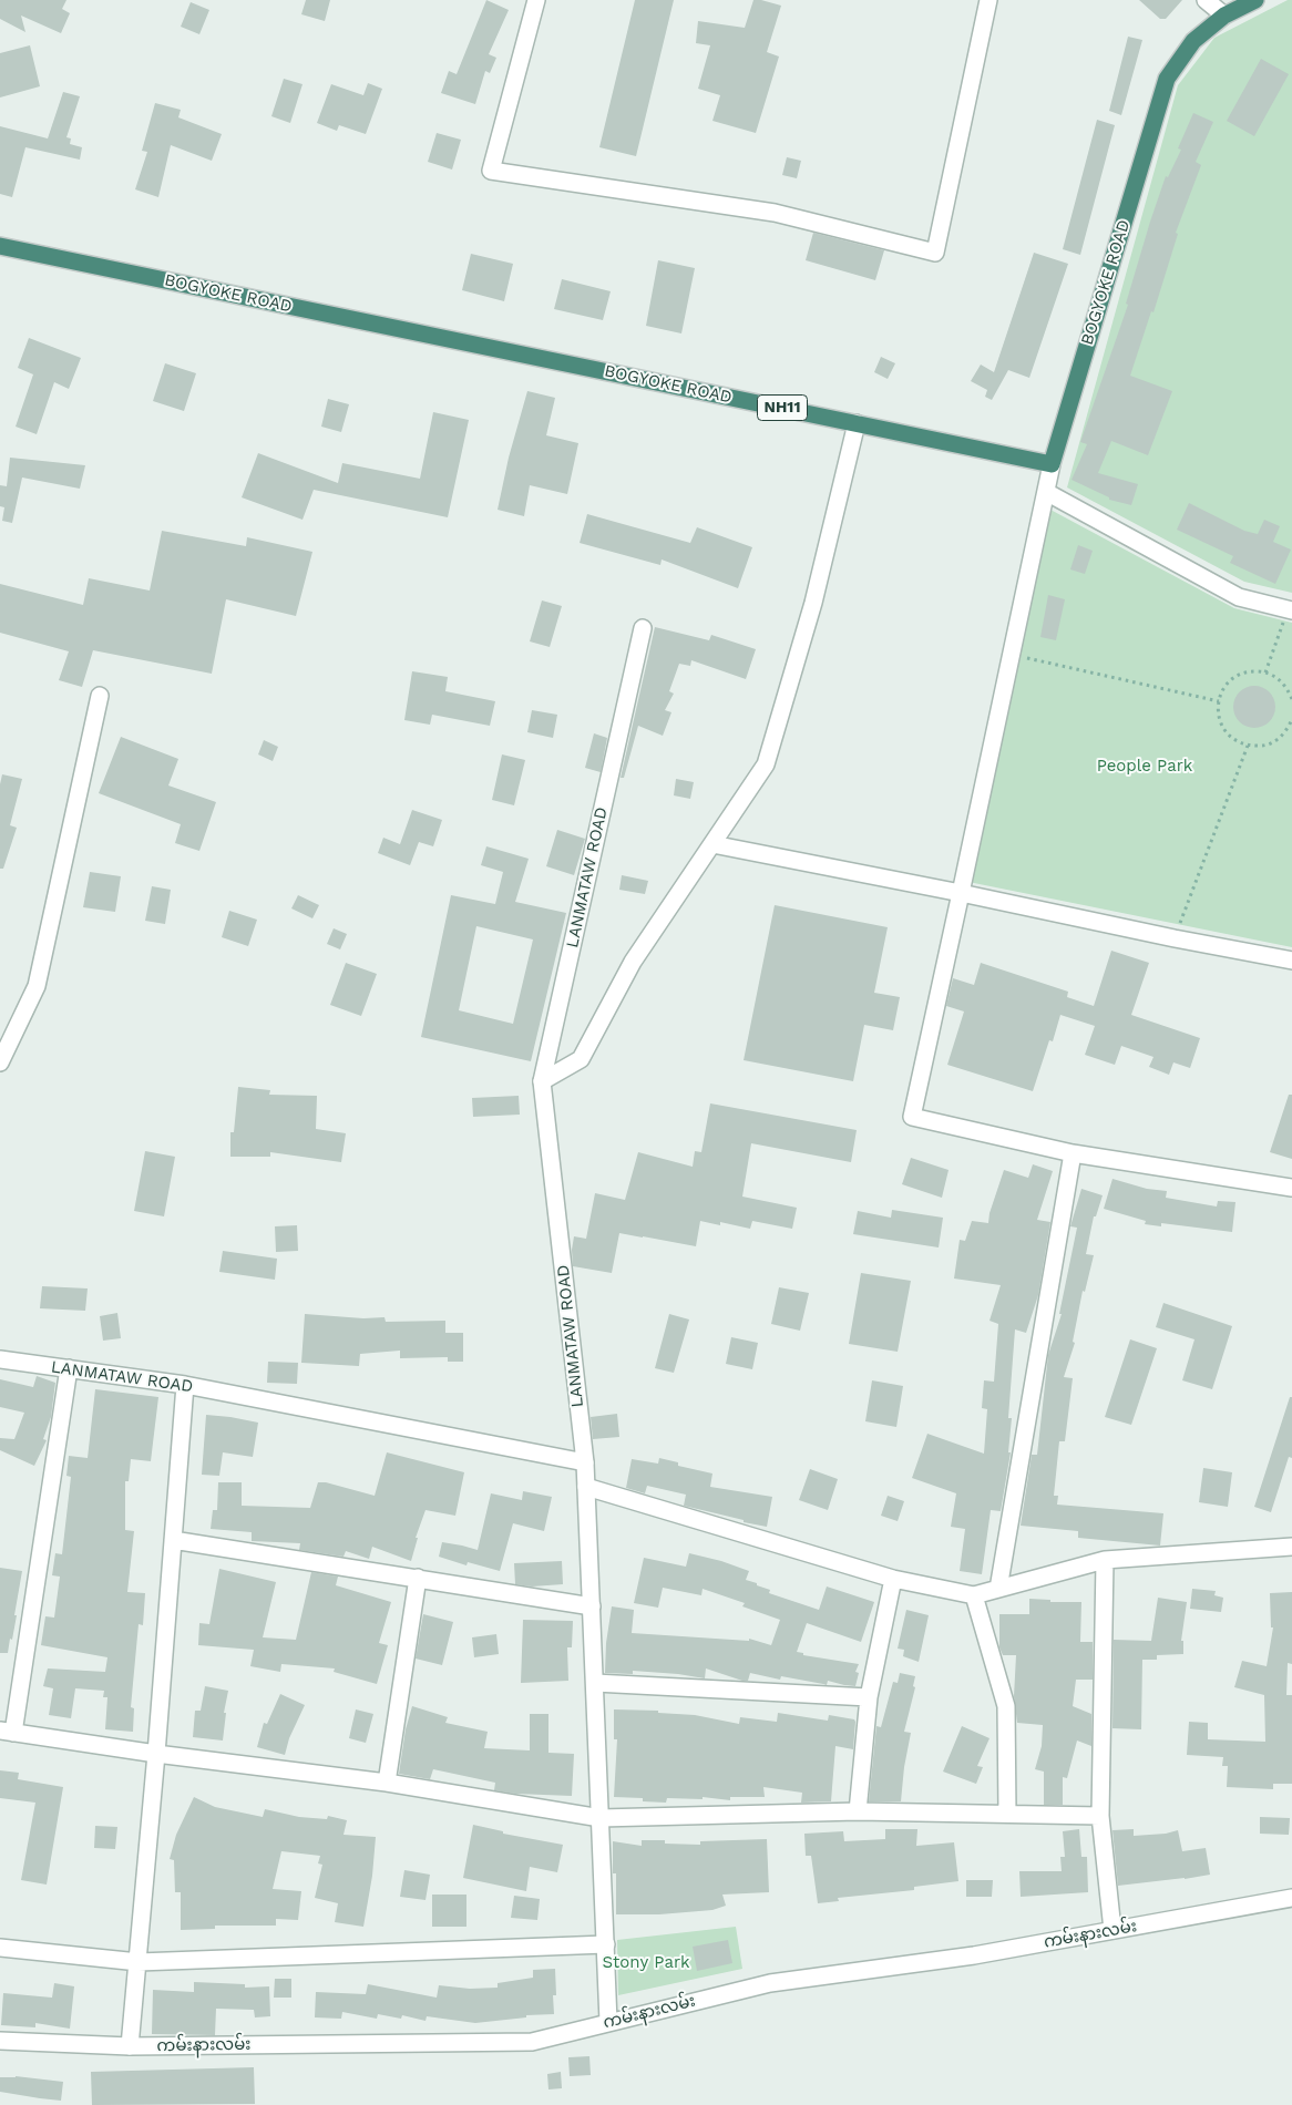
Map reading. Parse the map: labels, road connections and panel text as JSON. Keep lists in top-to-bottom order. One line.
{"streets":{"highway":["BOGYOKE ROAD","NH11"],"street":["LANMATAW ROAD","ကမ်းနားလမ်း"]},"parks":["People Park","Stony Park"]}
